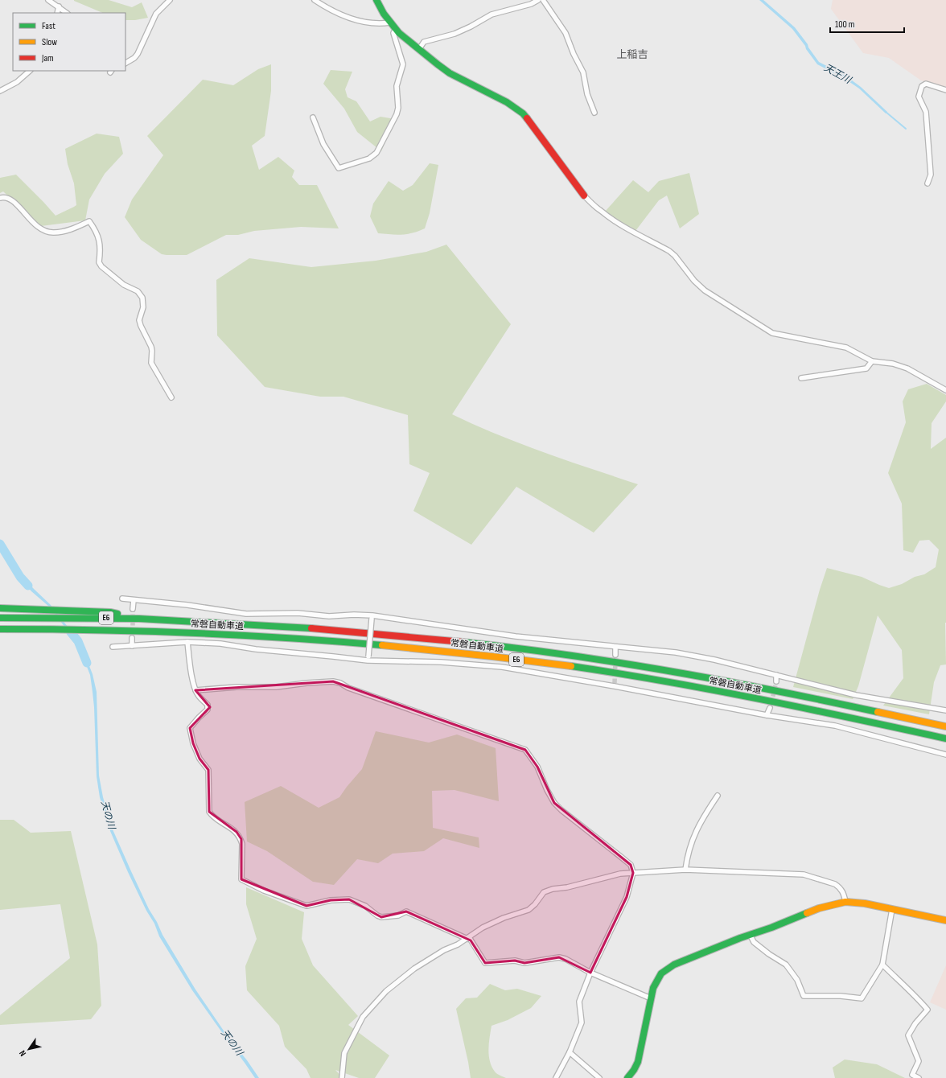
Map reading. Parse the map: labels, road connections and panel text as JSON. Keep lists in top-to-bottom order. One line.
{"streets":{"main road":["E6","常磐自動車道"]},"districts":["上稲吉"],"water":["天王川","天の川"],"legend":["Fast","Slow","Jam"],"scale_bar":"100 m","north":"bottom left"}
